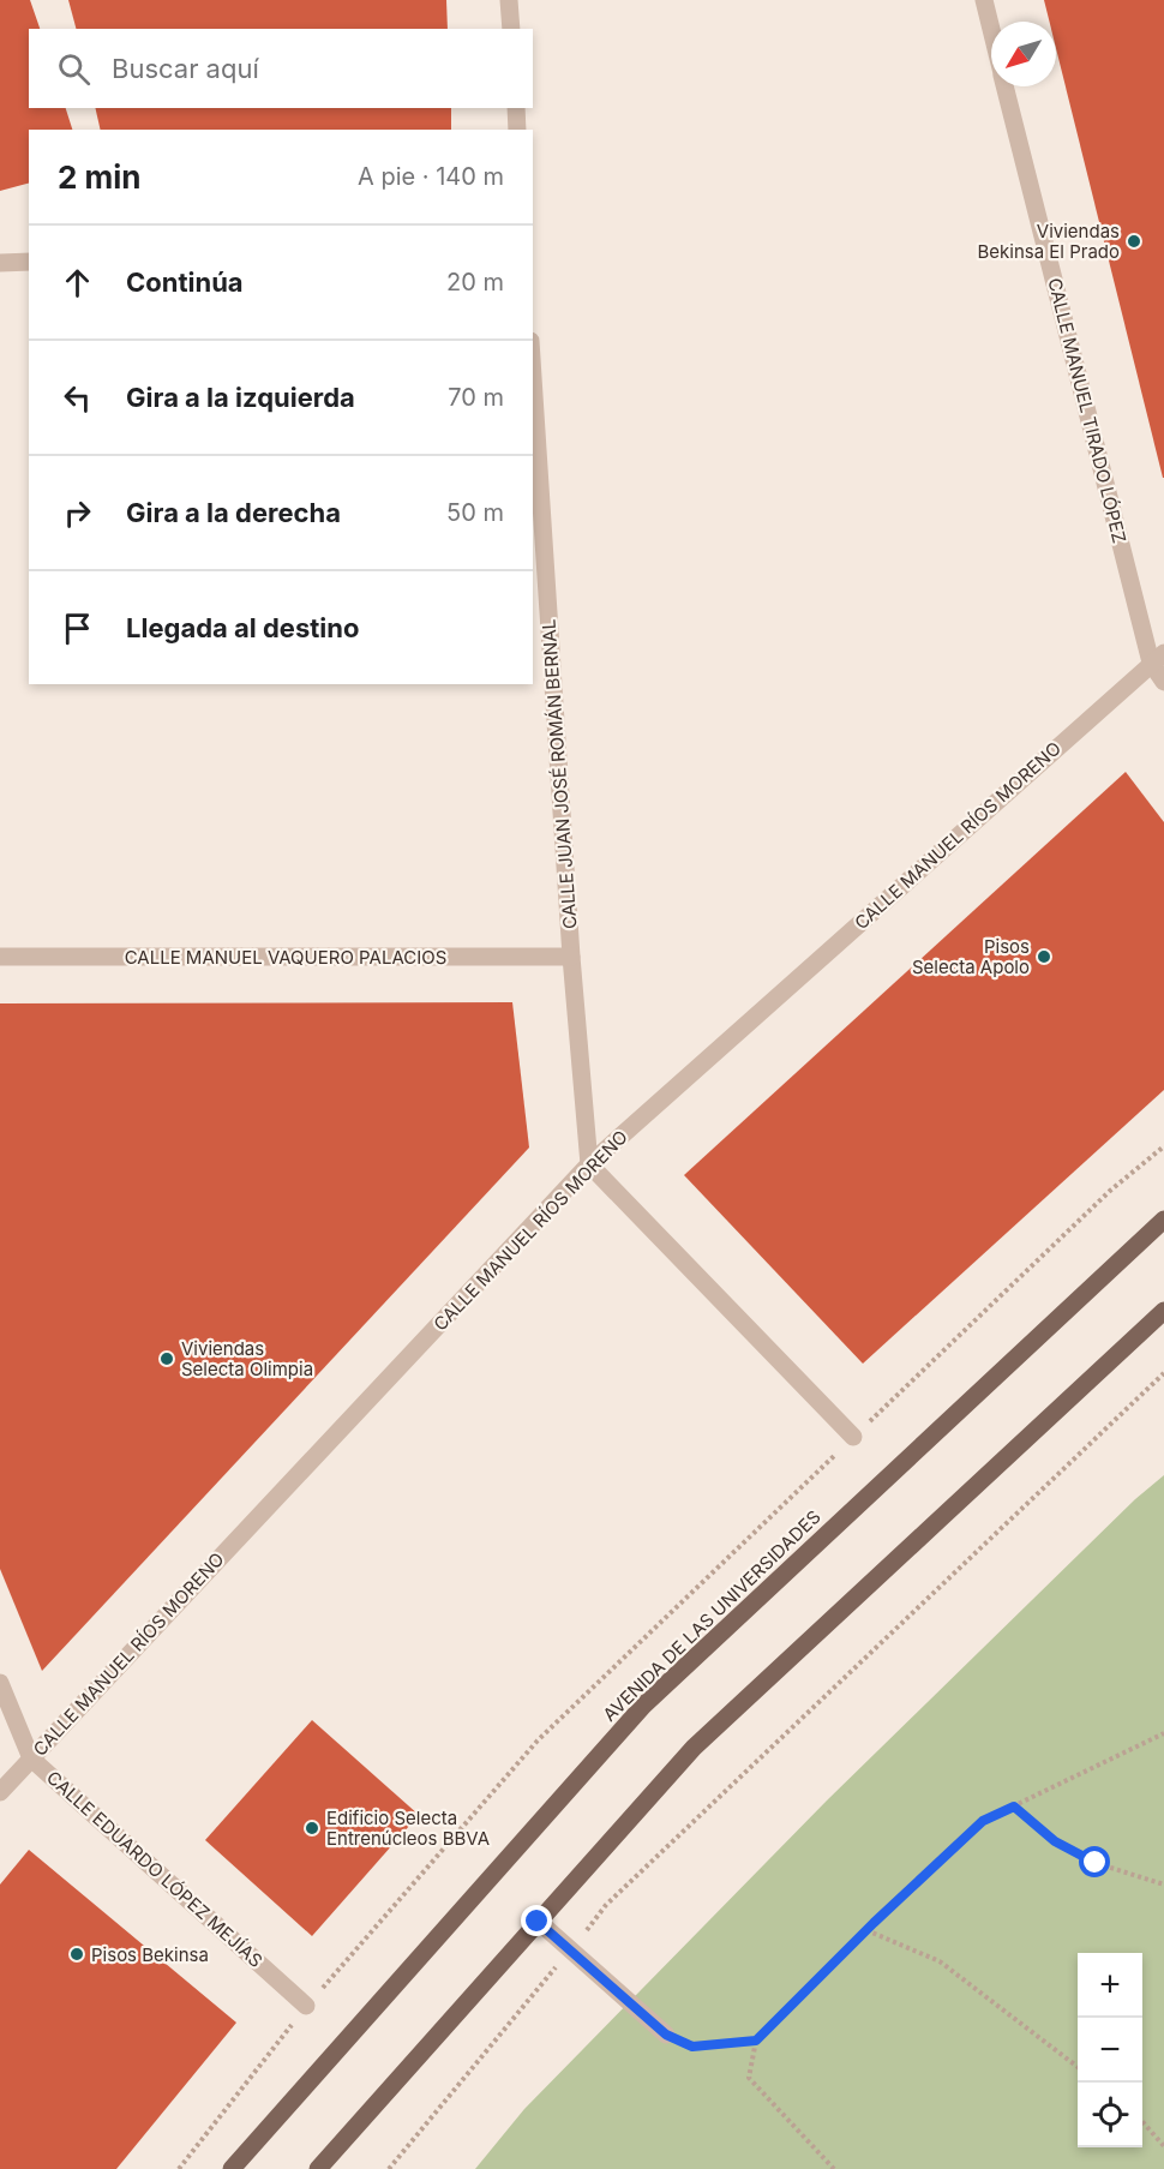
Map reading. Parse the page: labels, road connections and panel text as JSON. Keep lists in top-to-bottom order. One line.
{"streets":{"main road":["AVENIDA DE LAS UNIVERSIDADES"],"street":["CALLE MANUEL TIRADO LÓPEZ","CALLE JUAN JOSÉ ROMÁN BERNAL","CALLE MANUEL RÍOS MORENO","CALLE MANUEL VAQUERO PALACIOS","CALLE EDUARDO LÓPEZ MEJÍAS"]},"crossings":[["CALLE MANUEL TIRADO LÓPEZ","CALLE MANUEL RÍOS MORENO"],["CALLE JUAN JOSÉ ROMÁN BERNAL","CALLE MANUEL RÍOS MORENO"],["CALLE JUAN JOSÉ ROMÁN BERNAL","CALLE MANUEL VAQUERO PALACIOS"],["CALLE MANUEL RÍOS MORENO","CALLE EDUARDO LÓPEZ MEJÍAS"]],"places":["Viviendas Bekinsa El Prado","Pisos Selecta Apolo","Viviendas Selecta Olimpia","Edificio Selecta Entrenúcleos BBVA","Pisos Bekinsa"],"north":"bottom left","page":{"search":"Buscar aquí","heading":["2 min","A pie · 140 m"],"list":[["Continúa","20 m"],["Gira a la izquierda","70 m"],["Gira a la derecha","50 m"],"Llegada al destino"],"map_buttons":["+","−"]}}
